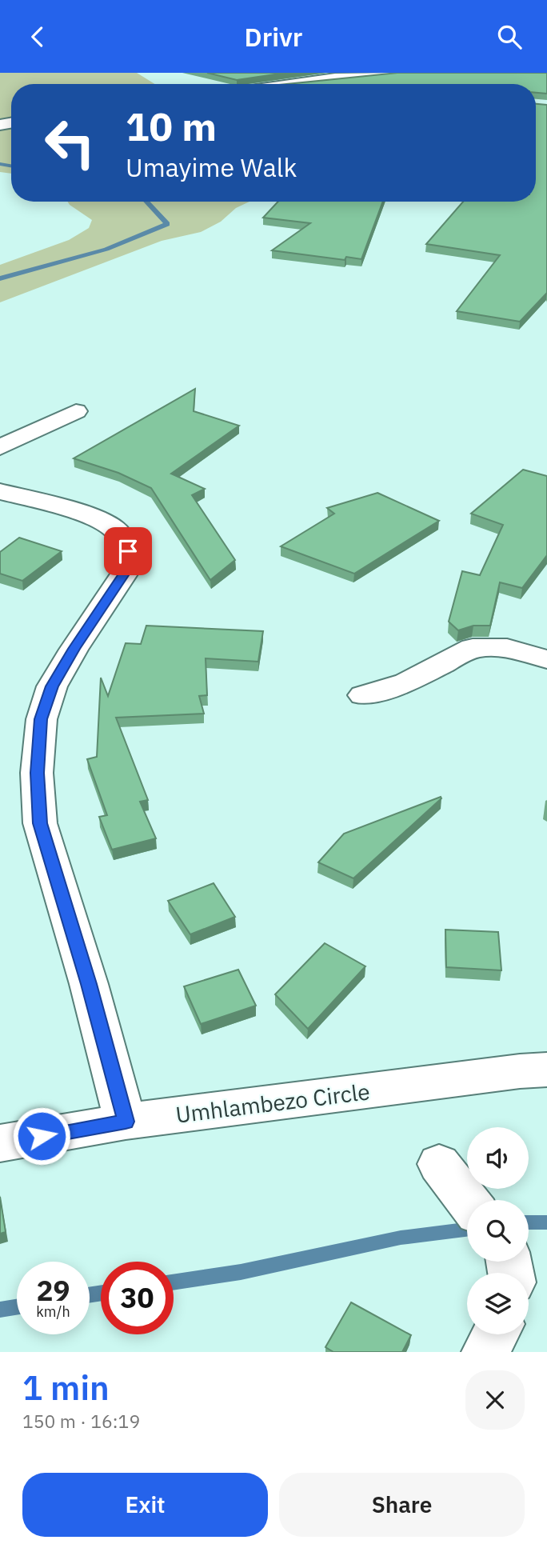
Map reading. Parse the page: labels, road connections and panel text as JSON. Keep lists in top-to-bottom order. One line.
{"streets":{"street":["Umhlambezo Circle"]},"page":{"header":"Drivr","turn":["10 m","Umayime Walk"],"speed":"29 km/h","limit":"30","heading":["1 min","150 m · 16:19"],"buttons":["Exit","Share"]}}
